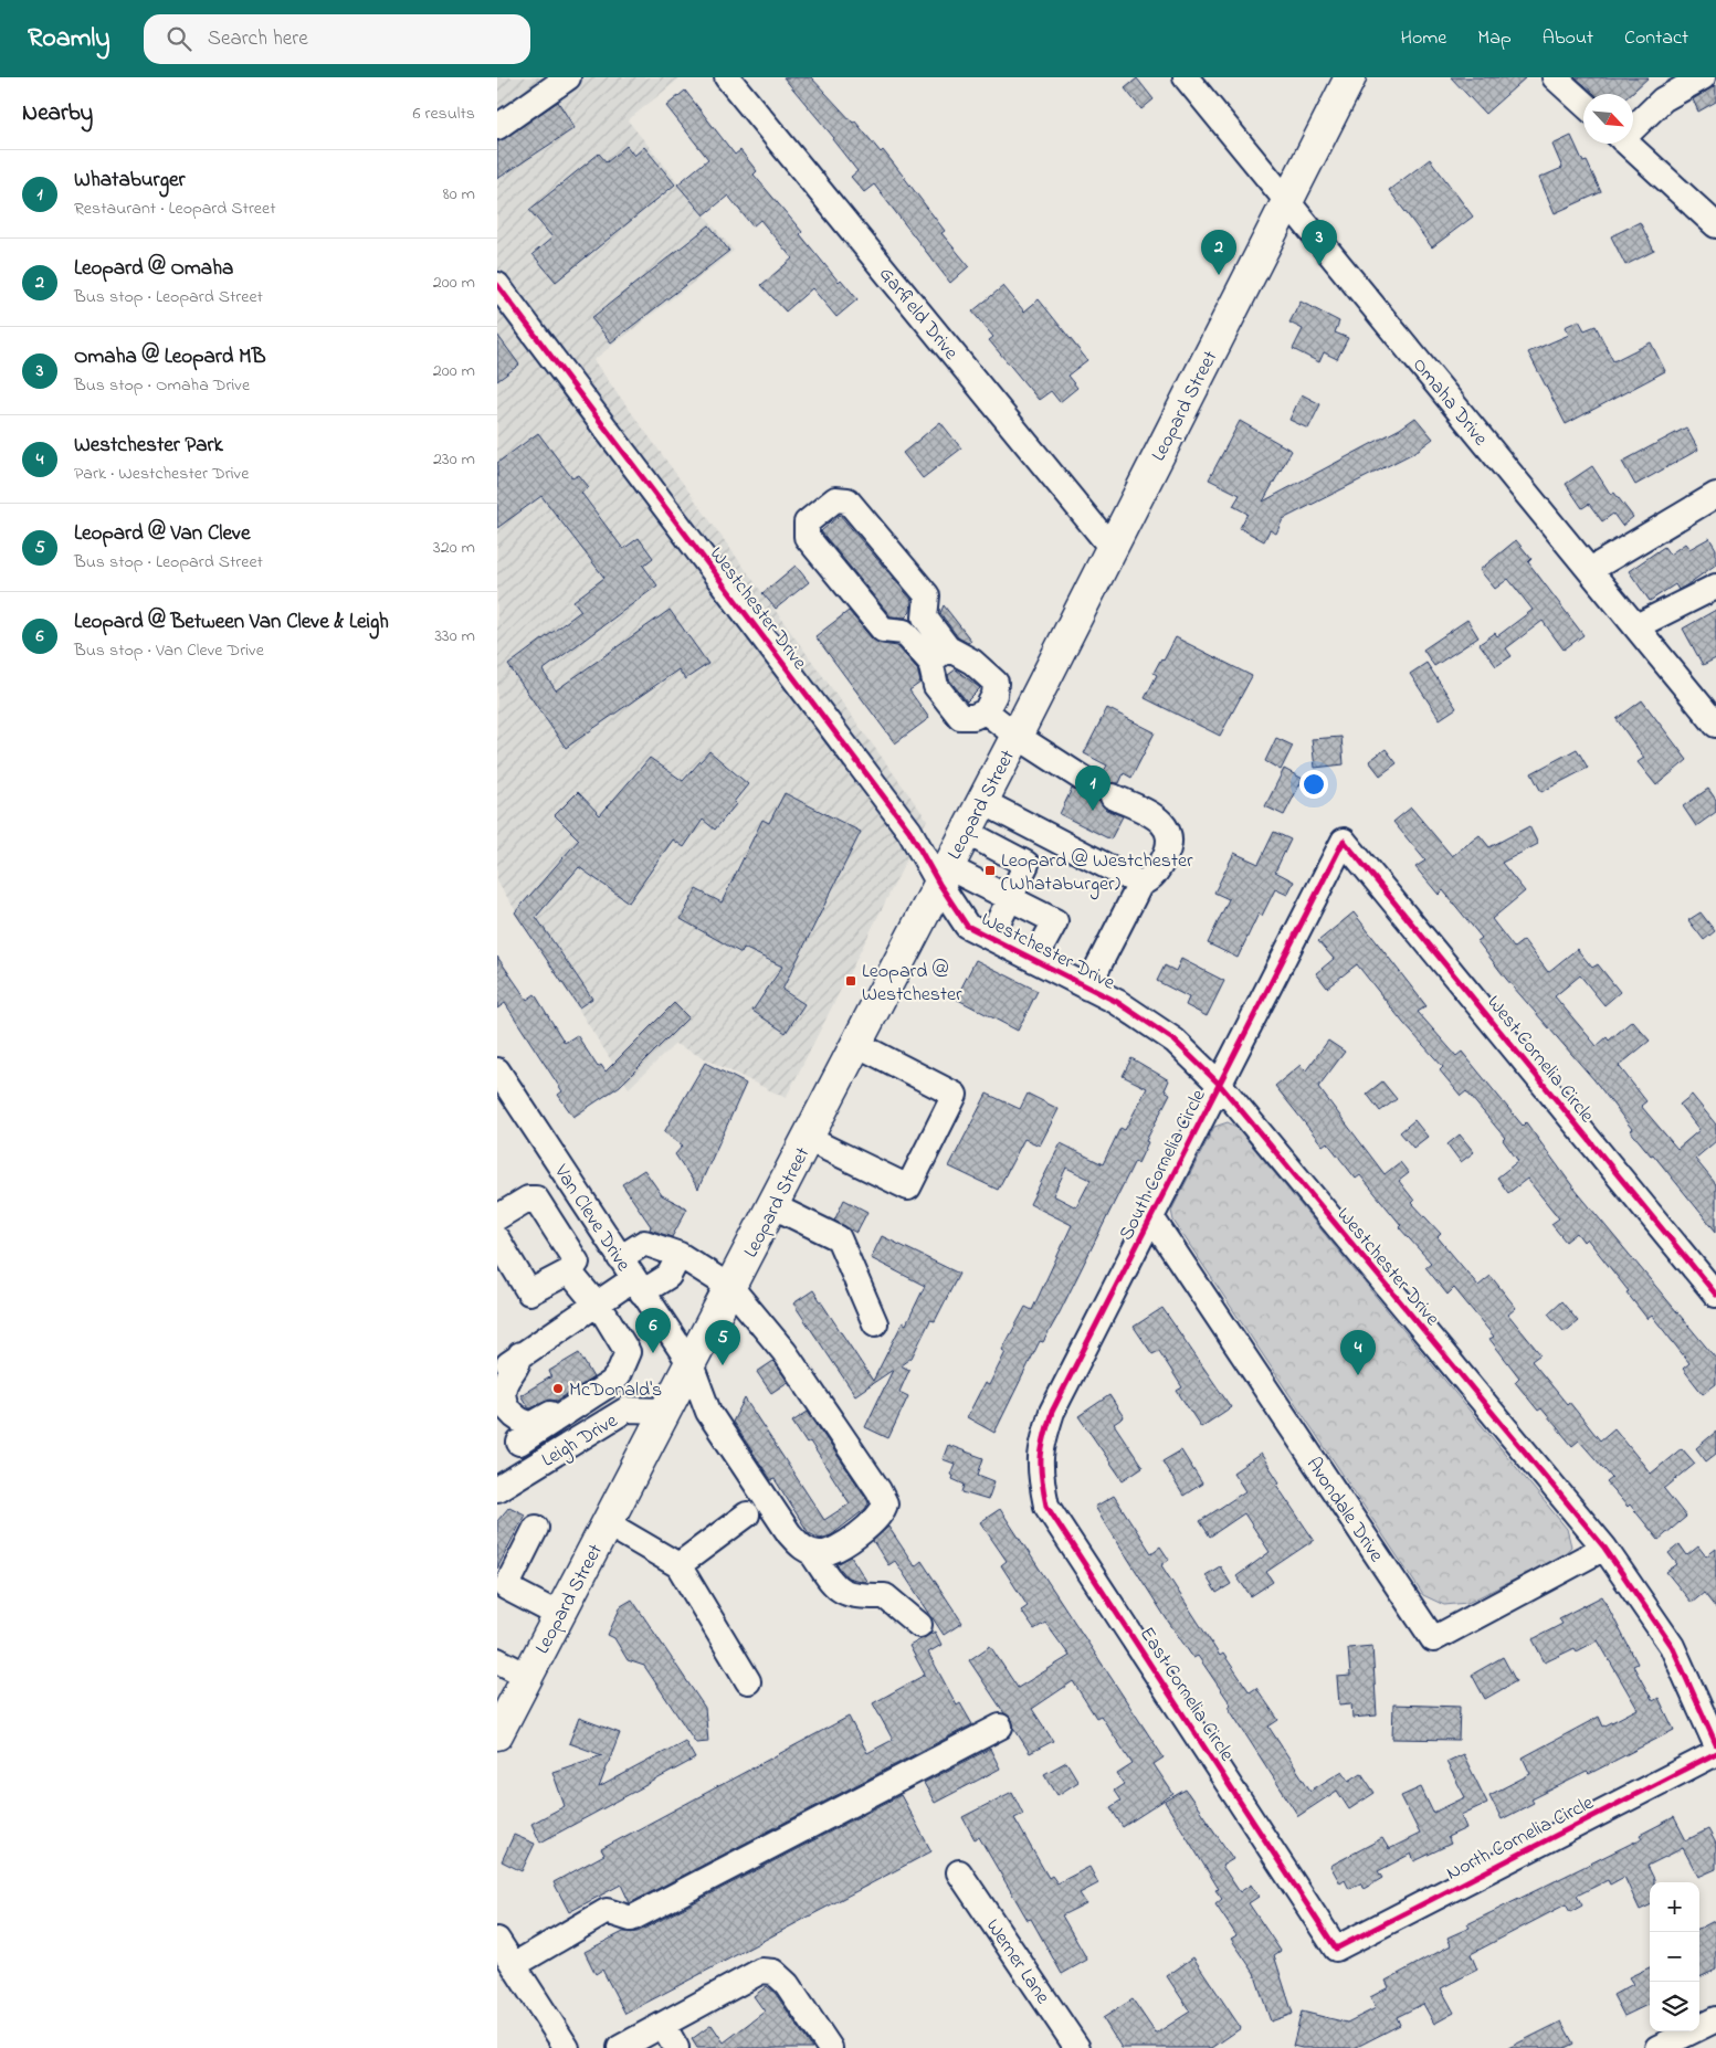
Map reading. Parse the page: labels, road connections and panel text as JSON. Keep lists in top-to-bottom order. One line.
{"streets":{"main road":["Leopard Street"],"street":["Garfield Drive","Omaha Drive","Westchester Drive","West Cornelia Circle","South Cornelia Circle","Van Cleve Drive","Leigh Drive","Avondale Drive","East Cornelia Circle","North Cornelia Circle","Werner Lane"]},"crossings":[["Garfield Drive","Leopard Street"],["Omaha Drive","Leopard Street"],["Leopard Street","Westchester Drive"],["Leopard Street","Van Cleve Drive"],["Leopard Street","Leigh Drive"],["Westchester Drive","South Cornelia Circle"],["Westchester Drive","Avondale Drive"],["West Cornelia Circle","South Cornelia Circle"],["South Cornelia Circle","Avondale Drive"],["South Cornelia Circle","East Cornelia Circle"],["East Cornelia Circle","North Cornelia Circle"]],"places":{"transit":["Leopard @ Westchester (Whataburger)","Leopard @ Westchester"],"other":["McDonald's"]},"north":"bottom right","page":{"header":"Roamly","search":"Search here","nav":["Home","Map","About","Contact"],"heading":["Nearby","6 results"],"list":[{"mark":"1","name":"Whataburger","note":"Restaurant · Leopard Street","value":"80 m"},{"mark":"2","name":"Leopard @ Omaha","note":"Bus stop · Leopard Street","value":"200 m"},{"mark":"3","name":"Omaha @ Leopard MB","note":"Bus stop · Omaha Drive","value":"200 m"},{"mark":"4","name":"Westchester Park","note":"Park · Westchester Drive","value":"230 m"},{"mark":"5","name":"Leopard @ Van Cleve","note":"Bus stop · Leopard Street","value":"320 m"},{"mark":"6","name":"Leopard @ Between Van Cleve & Leigh","note":"Bus stop · Van Cleve Drive","value":"330 m"}],"pins":["3","2","1","6","5","4"],"map_buttons":["+","−"]}}
